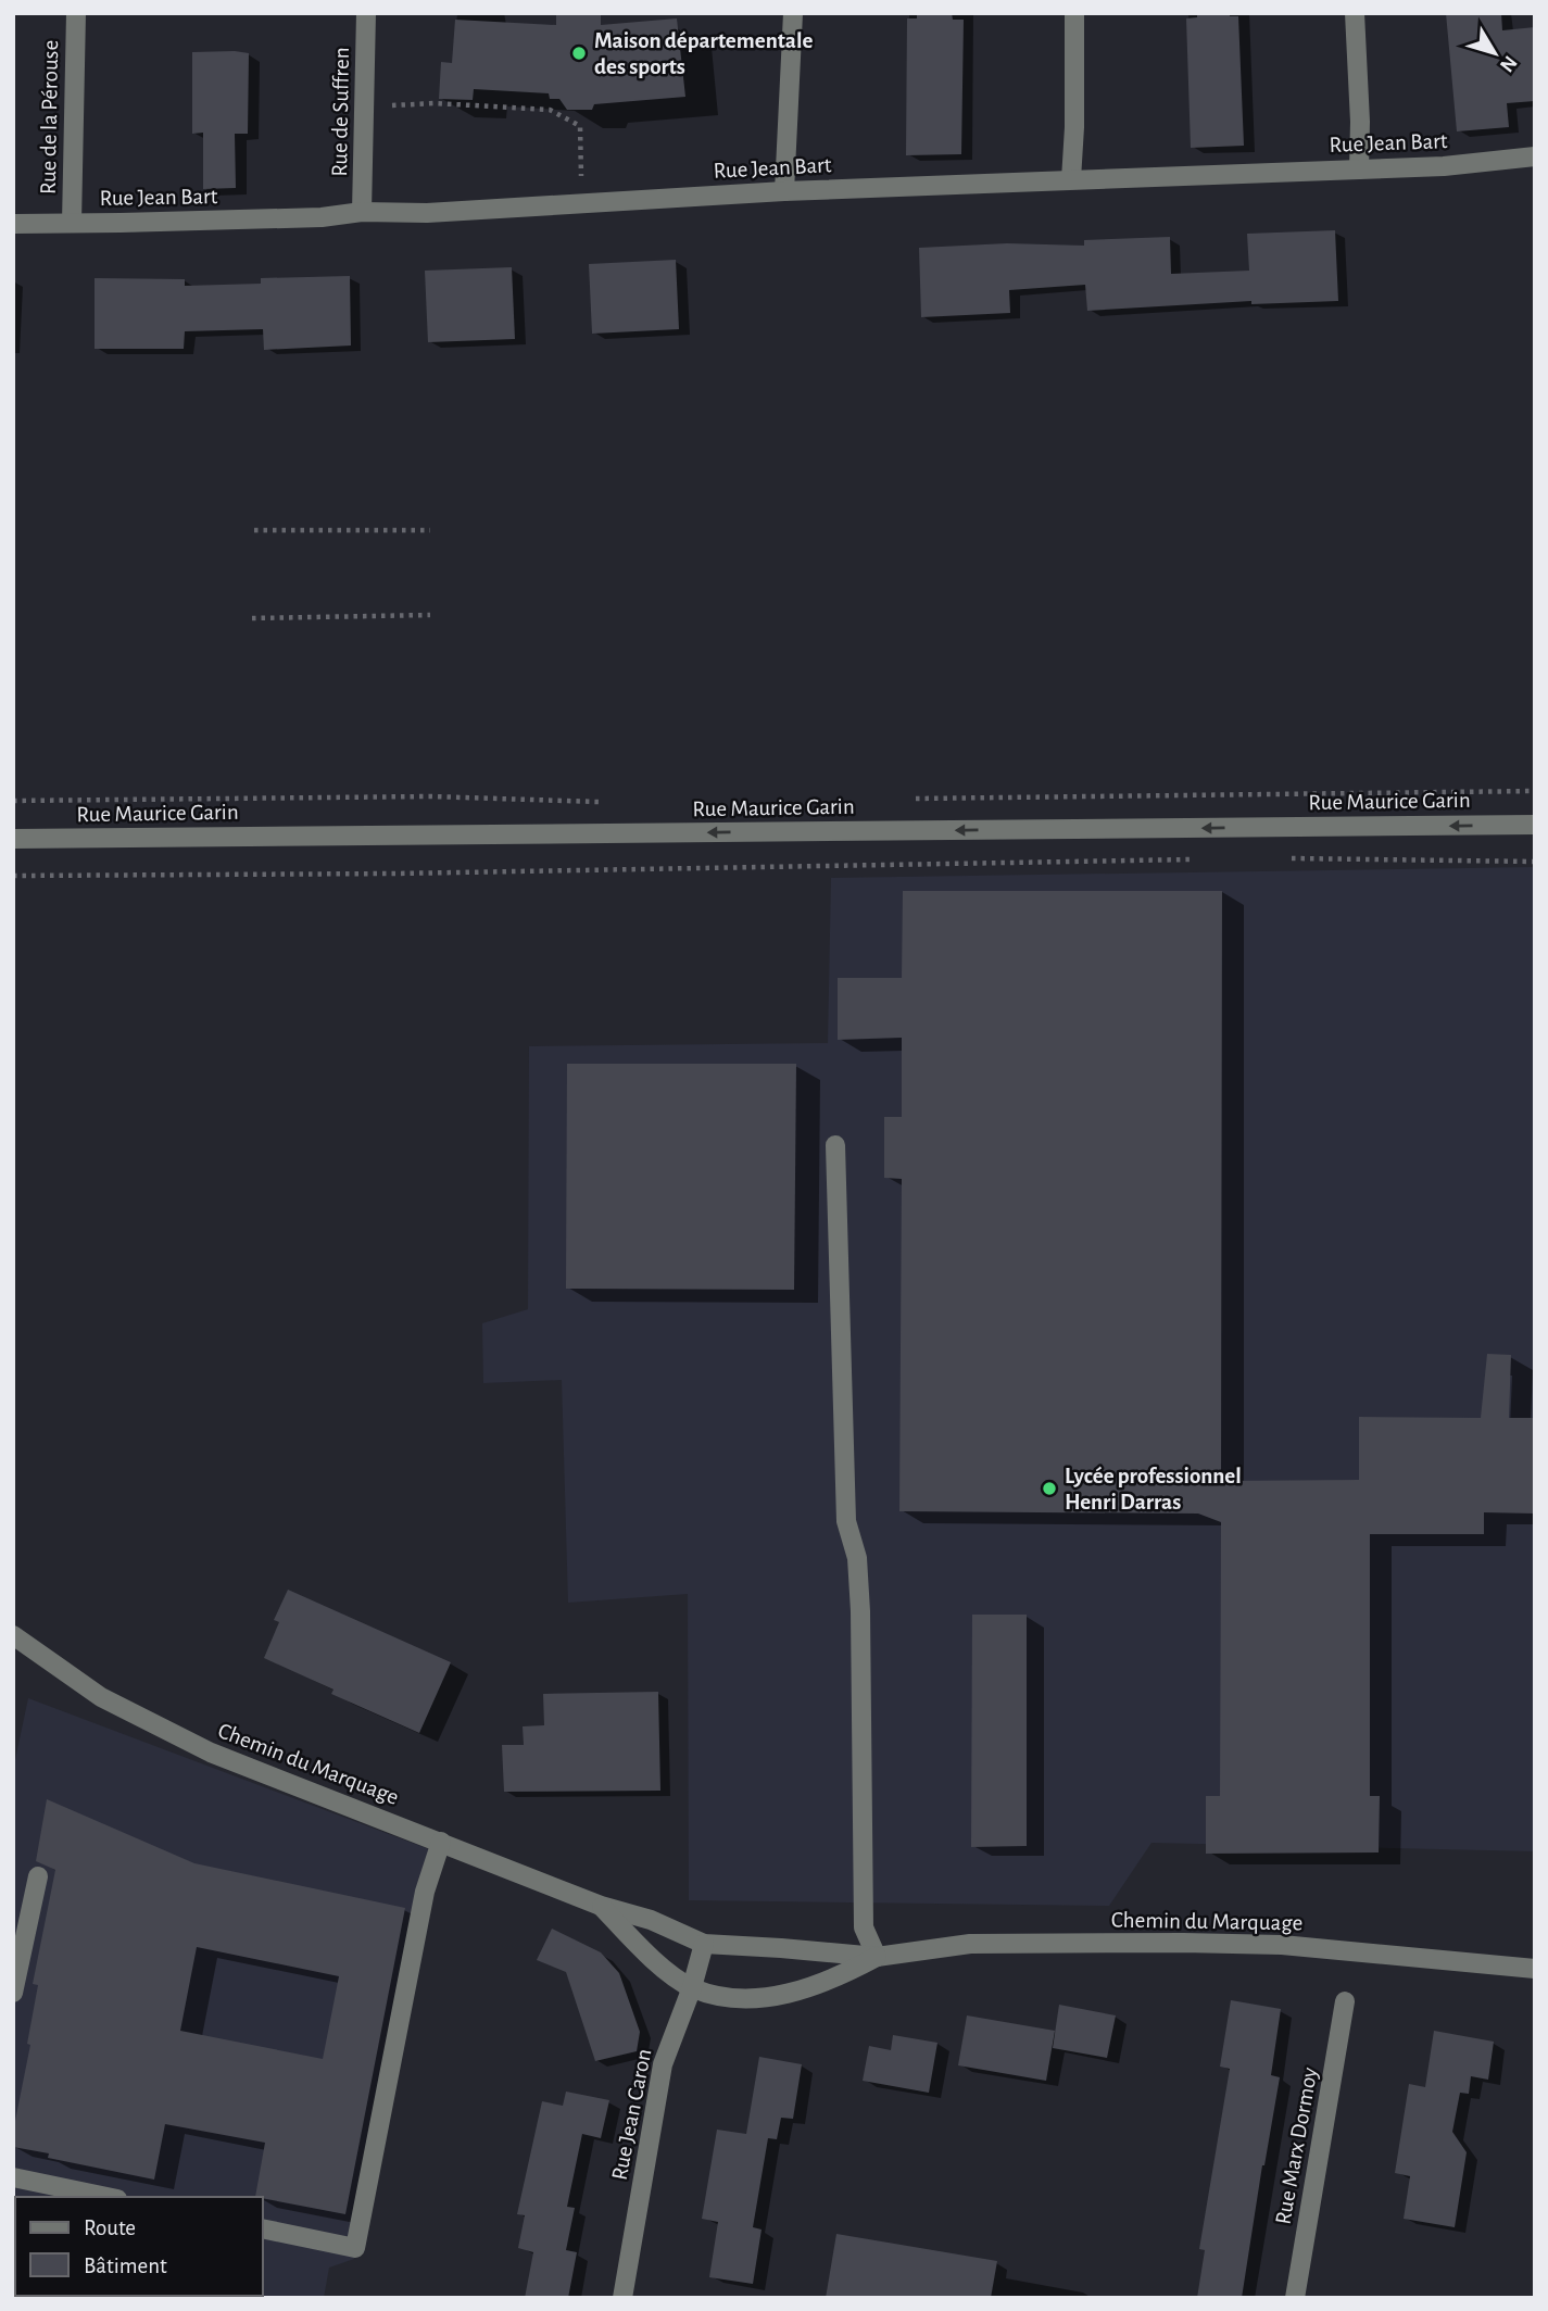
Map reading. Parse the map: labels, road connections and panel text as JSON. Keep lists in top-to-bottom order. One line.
{"streets":{"street":["Rue de Suffren","Rue de la Pérouse","Rue Jean Bart","Rue Maurice Garin","Chemin du Marquage","Rue Jean Caron","Rue Marx Dormoy"]},"crossings":[["Rue de Suffren","Rue Jean Bart"],["Rue de la Pérouse","Rue Jean Bart"],["Chemin du Marquage","Rue Jean Caron"]],"one_way":["Rue Maurice Garin"],"places":["Maison départementale des sports","Lycée professionnel Henri Darras"],"legend":["Route","Bâtiment"],"north":"bottom right"}
